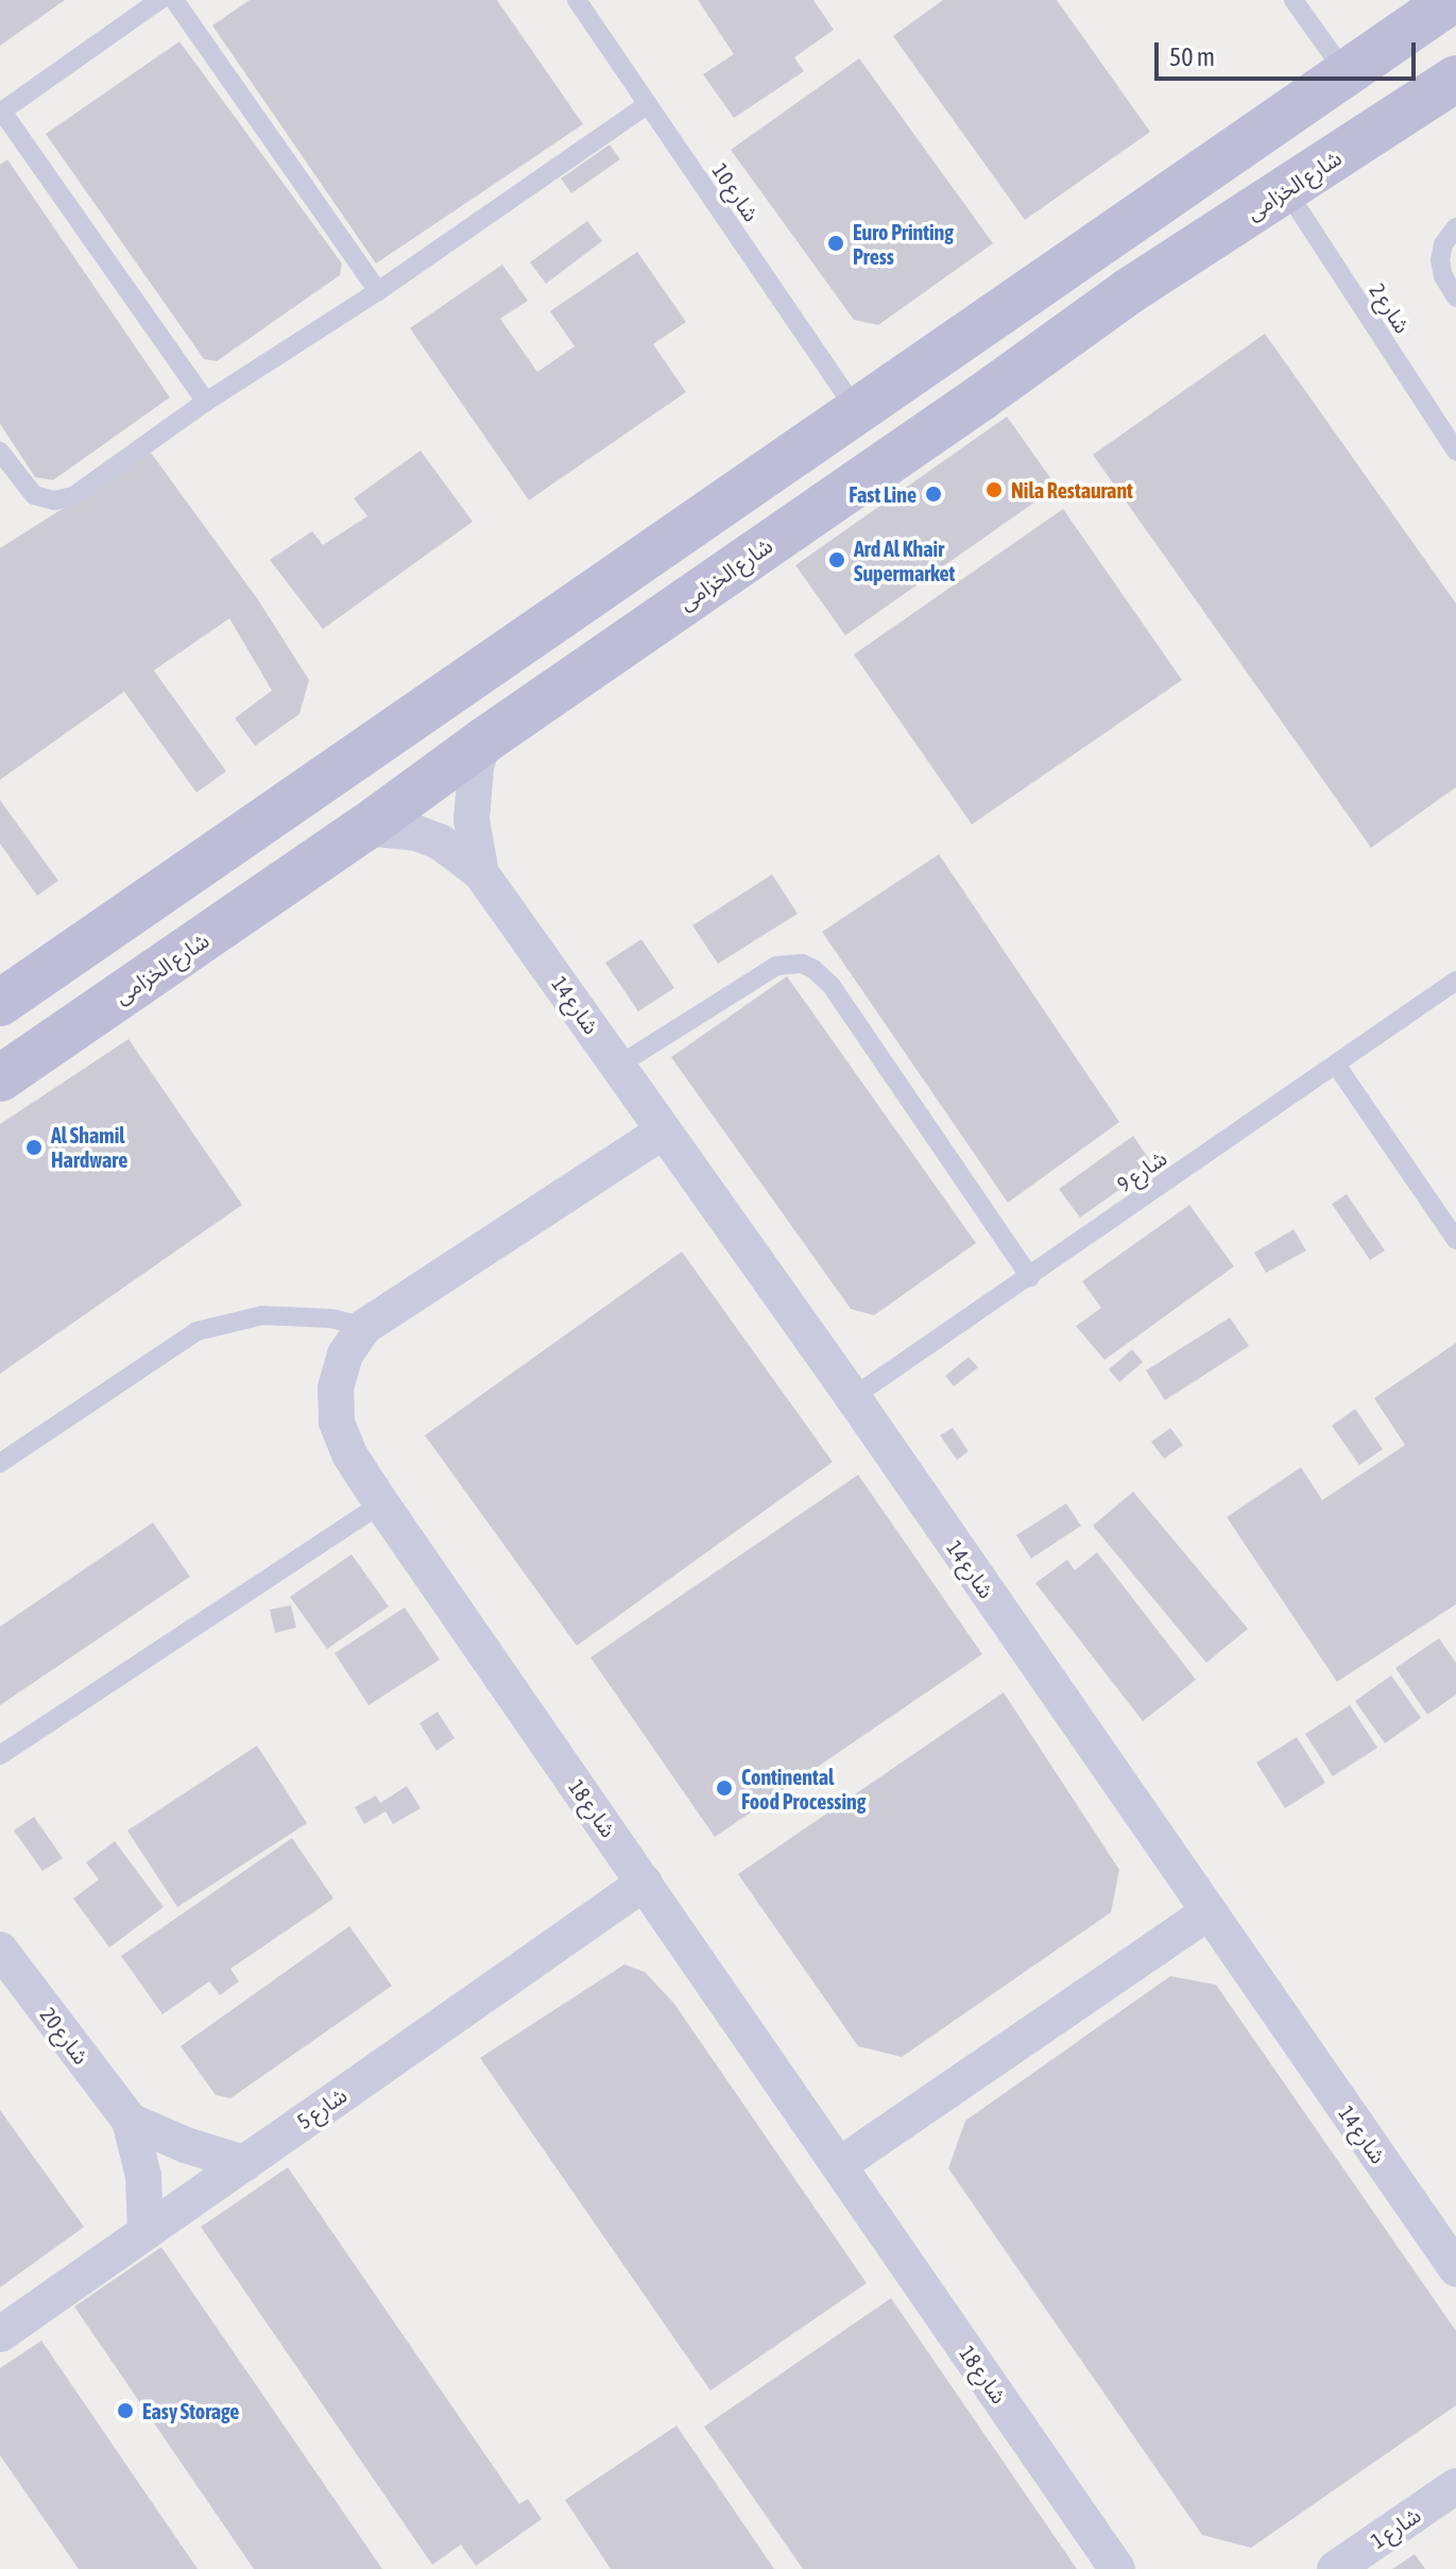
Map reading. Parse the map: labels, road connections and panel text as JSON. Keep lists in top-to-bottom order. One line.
{"streets":{"street":["شارع الخزامى","شارع 14","شارع 18","شارع 20","شارع 5","شارع 1"],"lane":["شارع 10","شارع 2","شارع 9"]},"crossings":[["شارع الخزامى","شارع 2"],["شارع الخزامى","شارع 14"],["شارع 14","شارع 9"],["شارع 14","شارع 18"],["شارع 18","شارع 5"],["شارع 20","شارع 5"]],"places":["Euro Printing Press","Nila Restaurant","Fast Line","Ard Al Khair Supermarket","Al Shamil Hardware","Continental Food Processing","Easy Storage"],"scale_bar":"50 m"}
